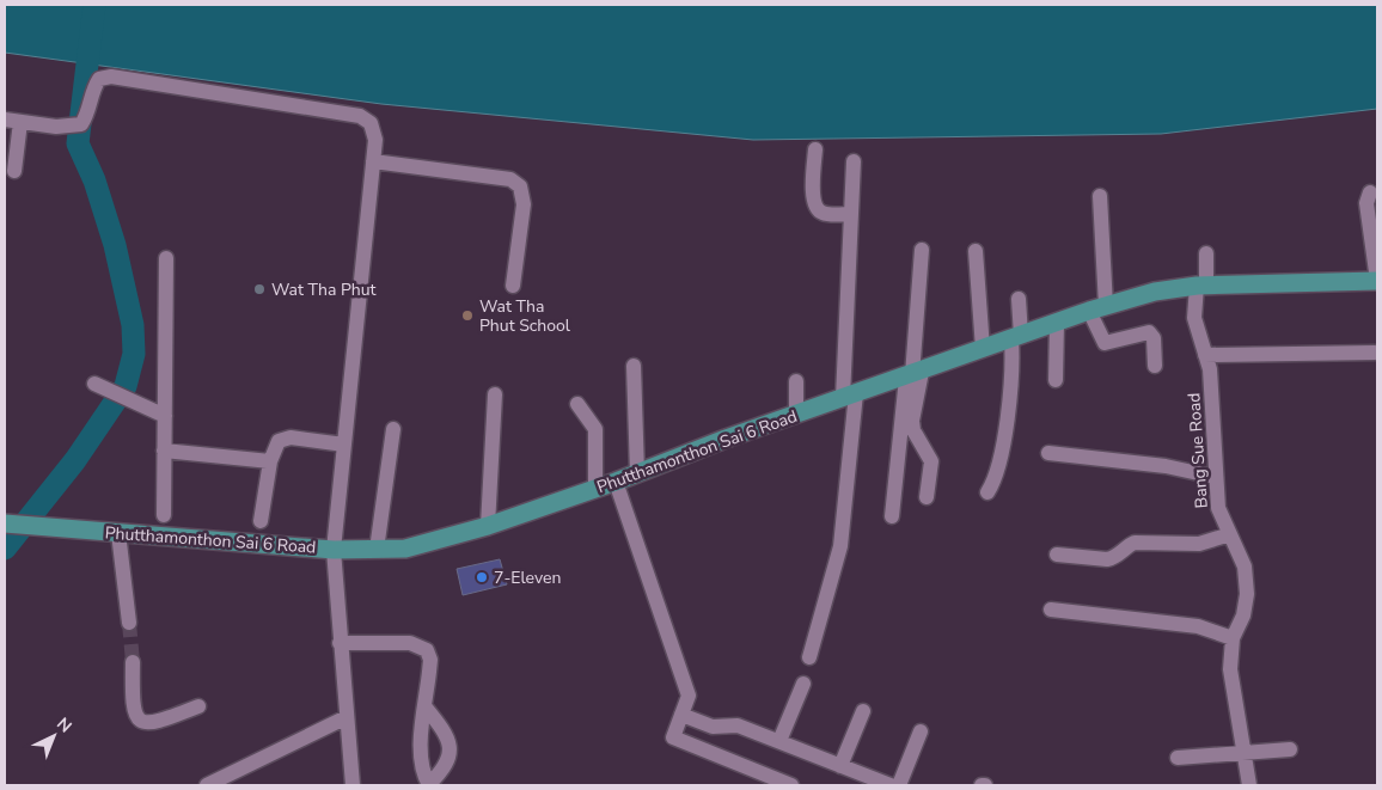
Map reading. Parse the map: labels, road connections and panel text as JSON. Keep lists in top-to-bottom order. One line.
{"streets":{"main road":["Phutthamonthon Sai 6 Road"],"street":["Bang Sue Road"]},"crossings":[["Bang Sue Road","Phutthamonthon Sai 6 Road"]],"places":["Wat Tha Phut","Wat Tha Phut School","7-Eleven"],"north":"top right"}
